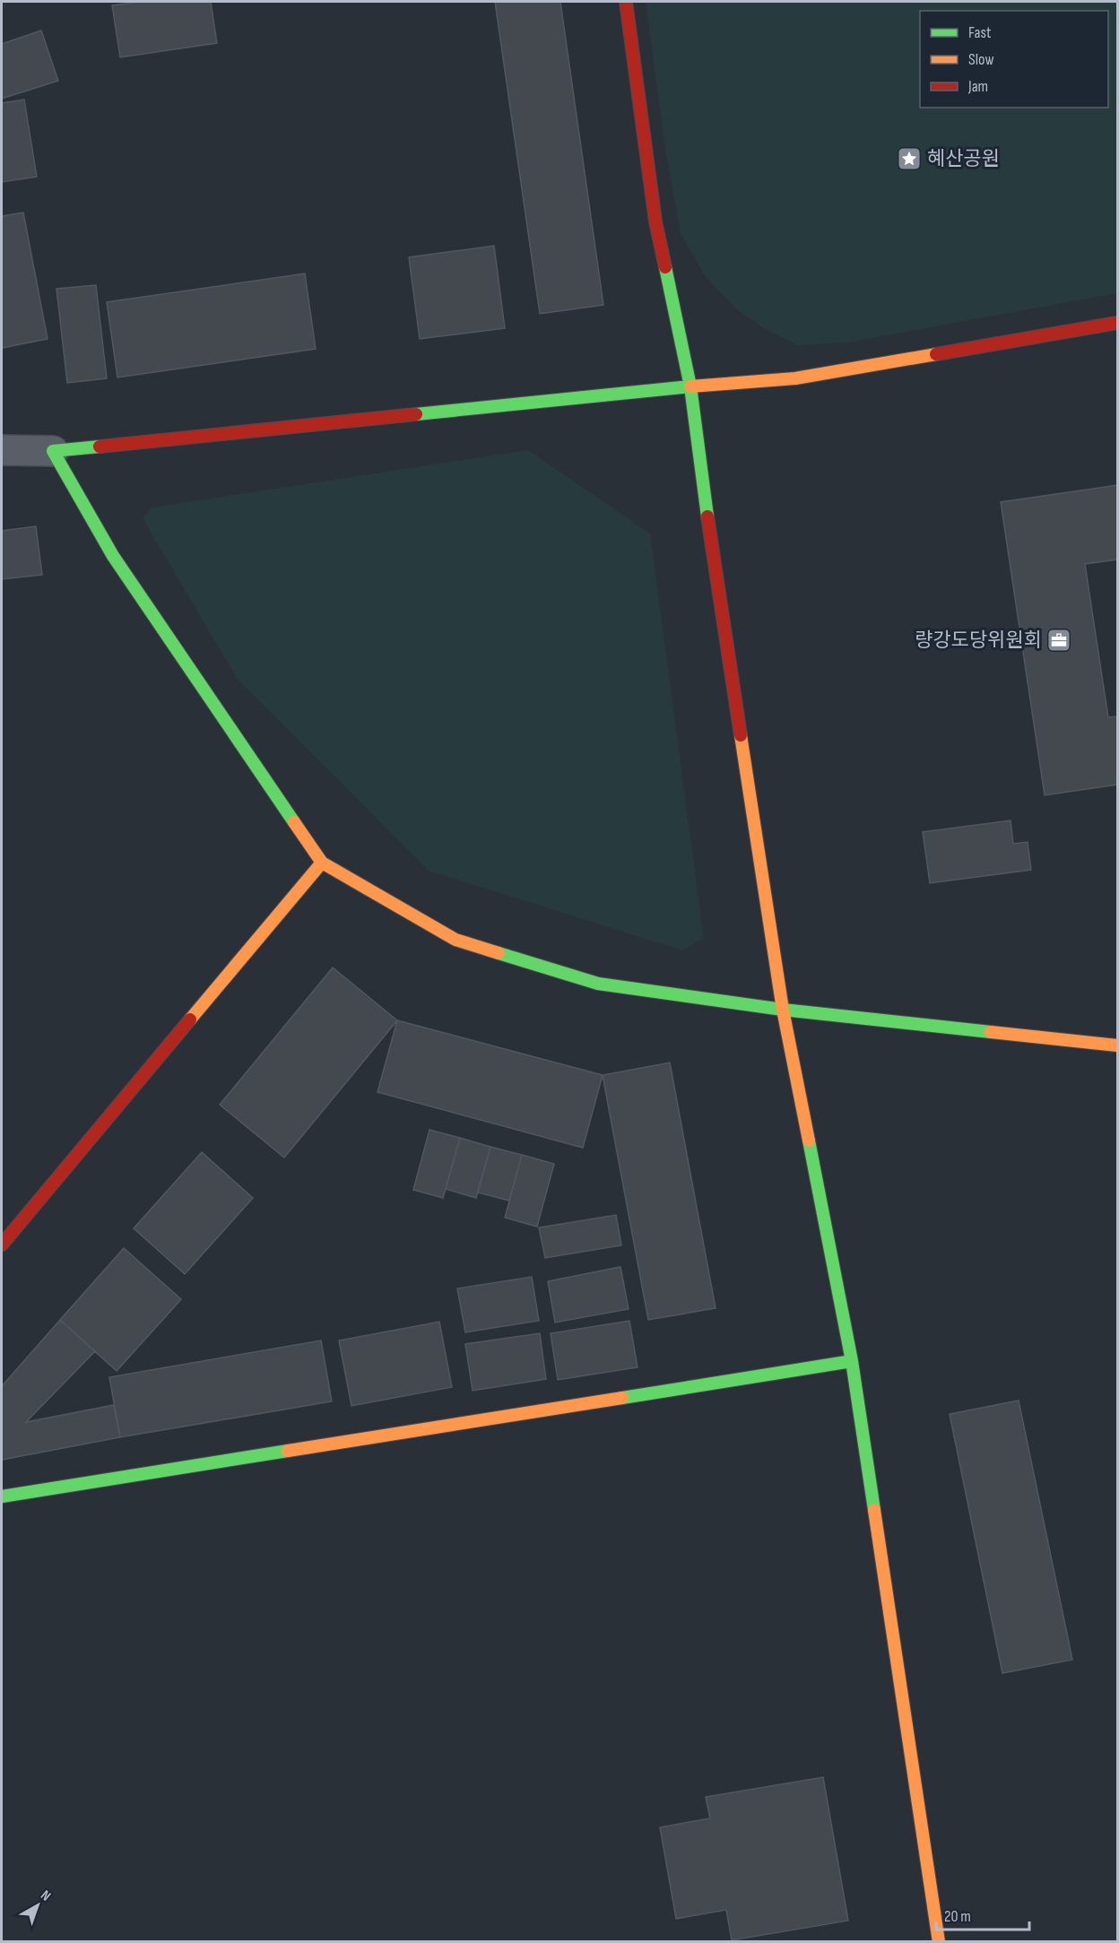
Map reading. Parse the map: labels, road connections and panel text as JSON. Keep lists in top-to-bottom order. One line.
{"places":{"place":["혜산공원"],"office":["량강도당위원회"]},"legend":["Fast","Slow","Jam"],"scale_bar":"20 m","north":"top right"}
